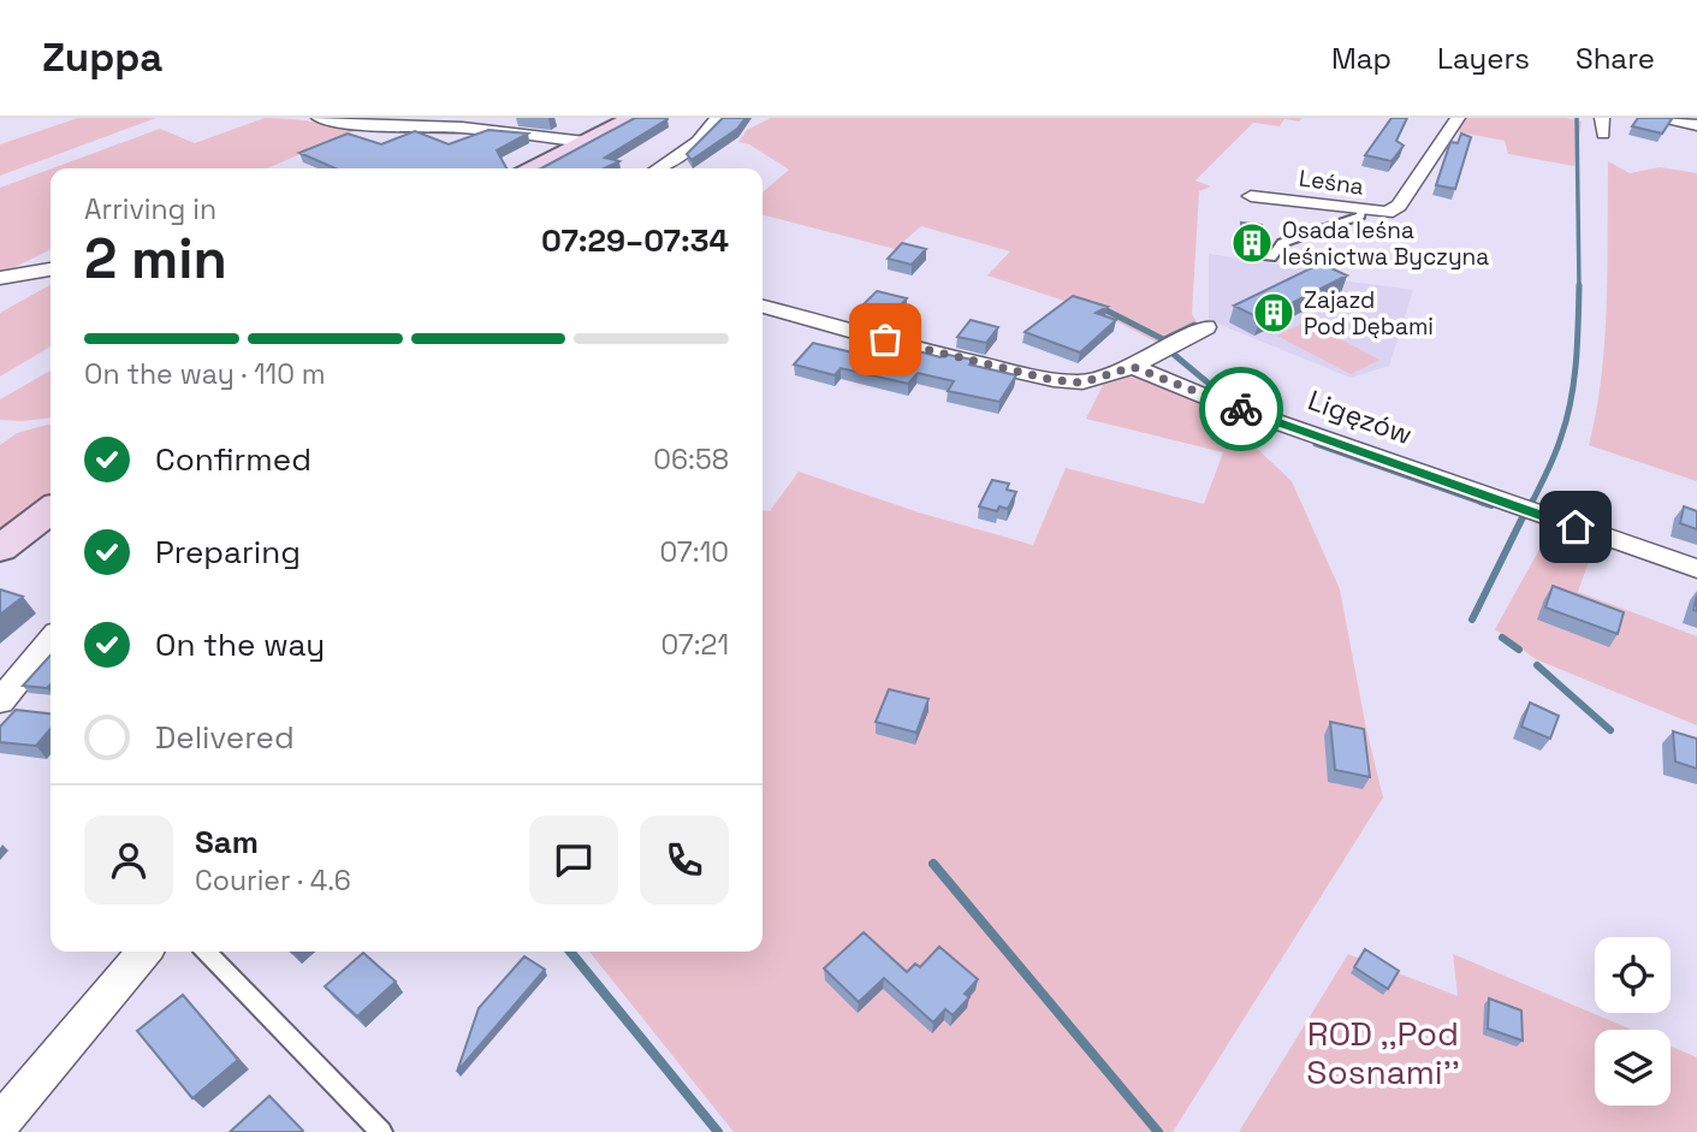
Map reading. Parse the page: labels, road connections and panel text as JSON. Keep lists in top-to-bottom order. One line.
{"streets":{"street":["Leśna","Ligęzów"]},"parks":["ROD ,,Pod Sosnami''"],"places":{"building":["Osada leśna leśnictwa Byczyna","Zajazd Pod Dębami"]},"page":{"header":"Zuppa","nav":["Map","Layers","Share"],"heading":["2 min","Arriving in","07:29–07:34"],"panel":["Sam","Courier · 4.6"],"bar":"On the way · 110 m","list":[["Confirmed","06:58"],["Preparing","07:10"],["On the way","07:21"],"Delivered"]}}
